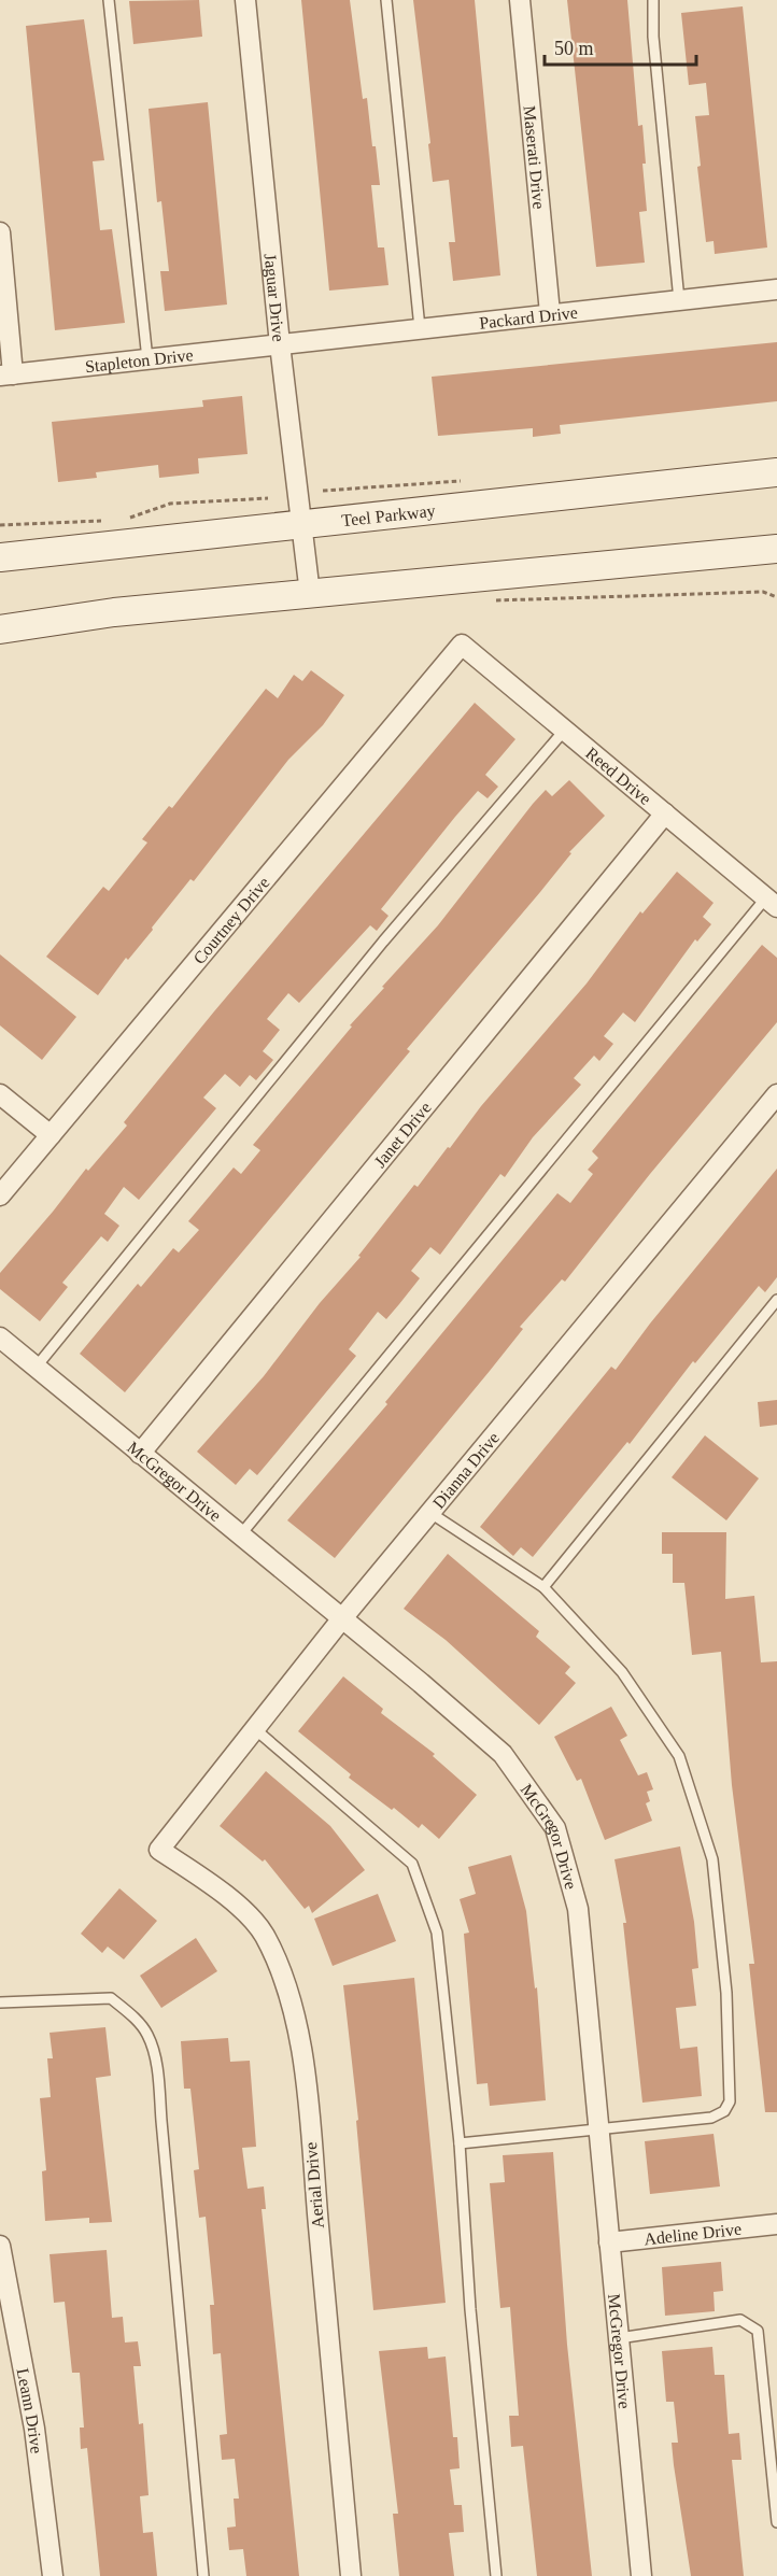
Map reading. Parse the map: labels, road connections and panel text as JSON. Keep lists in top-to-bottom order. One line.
{"streets":{"main road":["Teel Parkway"],"street":["Maserati Drive","Jaguar Drive","Packard Drive","Stapleton Drive","Reed Drive","Courtney Drive","Janet Drive","Dianna Drive","McGregor Drive","Aerial Drive","Adeline Drive","Leann Drive"]},"crossings":[["Maserati Drive","Packard Drive"],["Jaguar Drive","Packard Drive"],["Jaguar Drive","Stapleton Drive"],["Jaguar Drive","Teel Parkway"],["Packard Drive","Stapleton Drive"],["Reed Drive","Courtney Drive"],["Reed Drive","Janet Drive"],["Janet Drive","McGregor Drive"],["Dianna Drive","McGregor Drive"],["Dianna Drive","Aerial Drive"],["McGregor Drive","Adeline Drive"]],"scale_bar":"50 m"}
